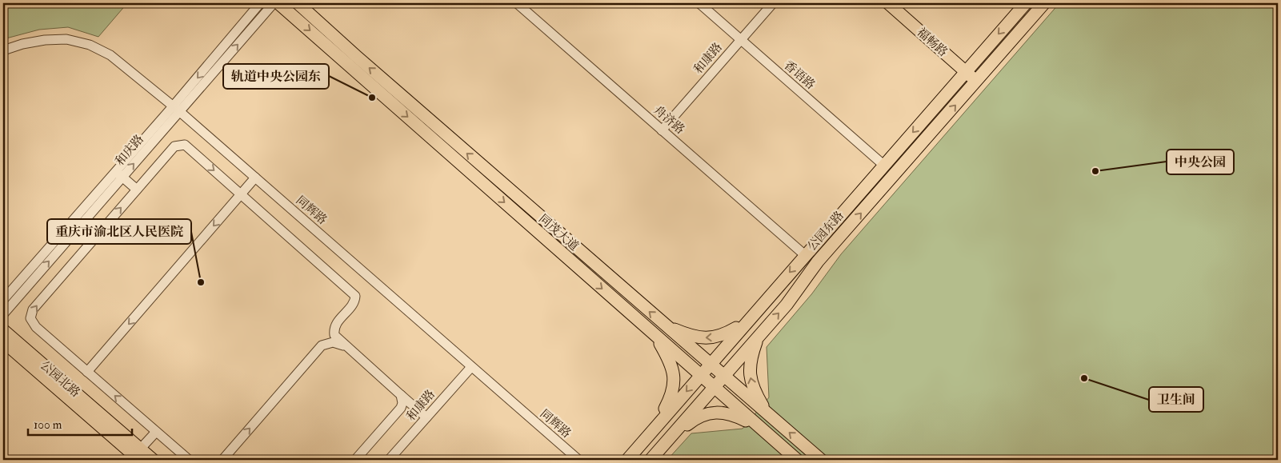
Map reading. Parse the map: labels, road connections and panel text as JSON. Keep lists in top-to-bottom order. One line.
{"streets":{"main road":["福畅路","公园东路","同茂大道","公园北路"],"street":["和康路","香语路","舟济路","和庆路","同辉路"]},"crossings":[["福畅路","公园东路"],["和康路","香语路"],["和康路","舟济路"],["和康路","同辉路"],["香语路","公园东路"],["舟济路","公园东路"],["和庆路","同辉路"],["公园东路","同茂大道"]],"places":["轨道中央公园东","中央公园","重庆市渝北区人民医院","卫生间"],"scale_bar":"100 m"}
